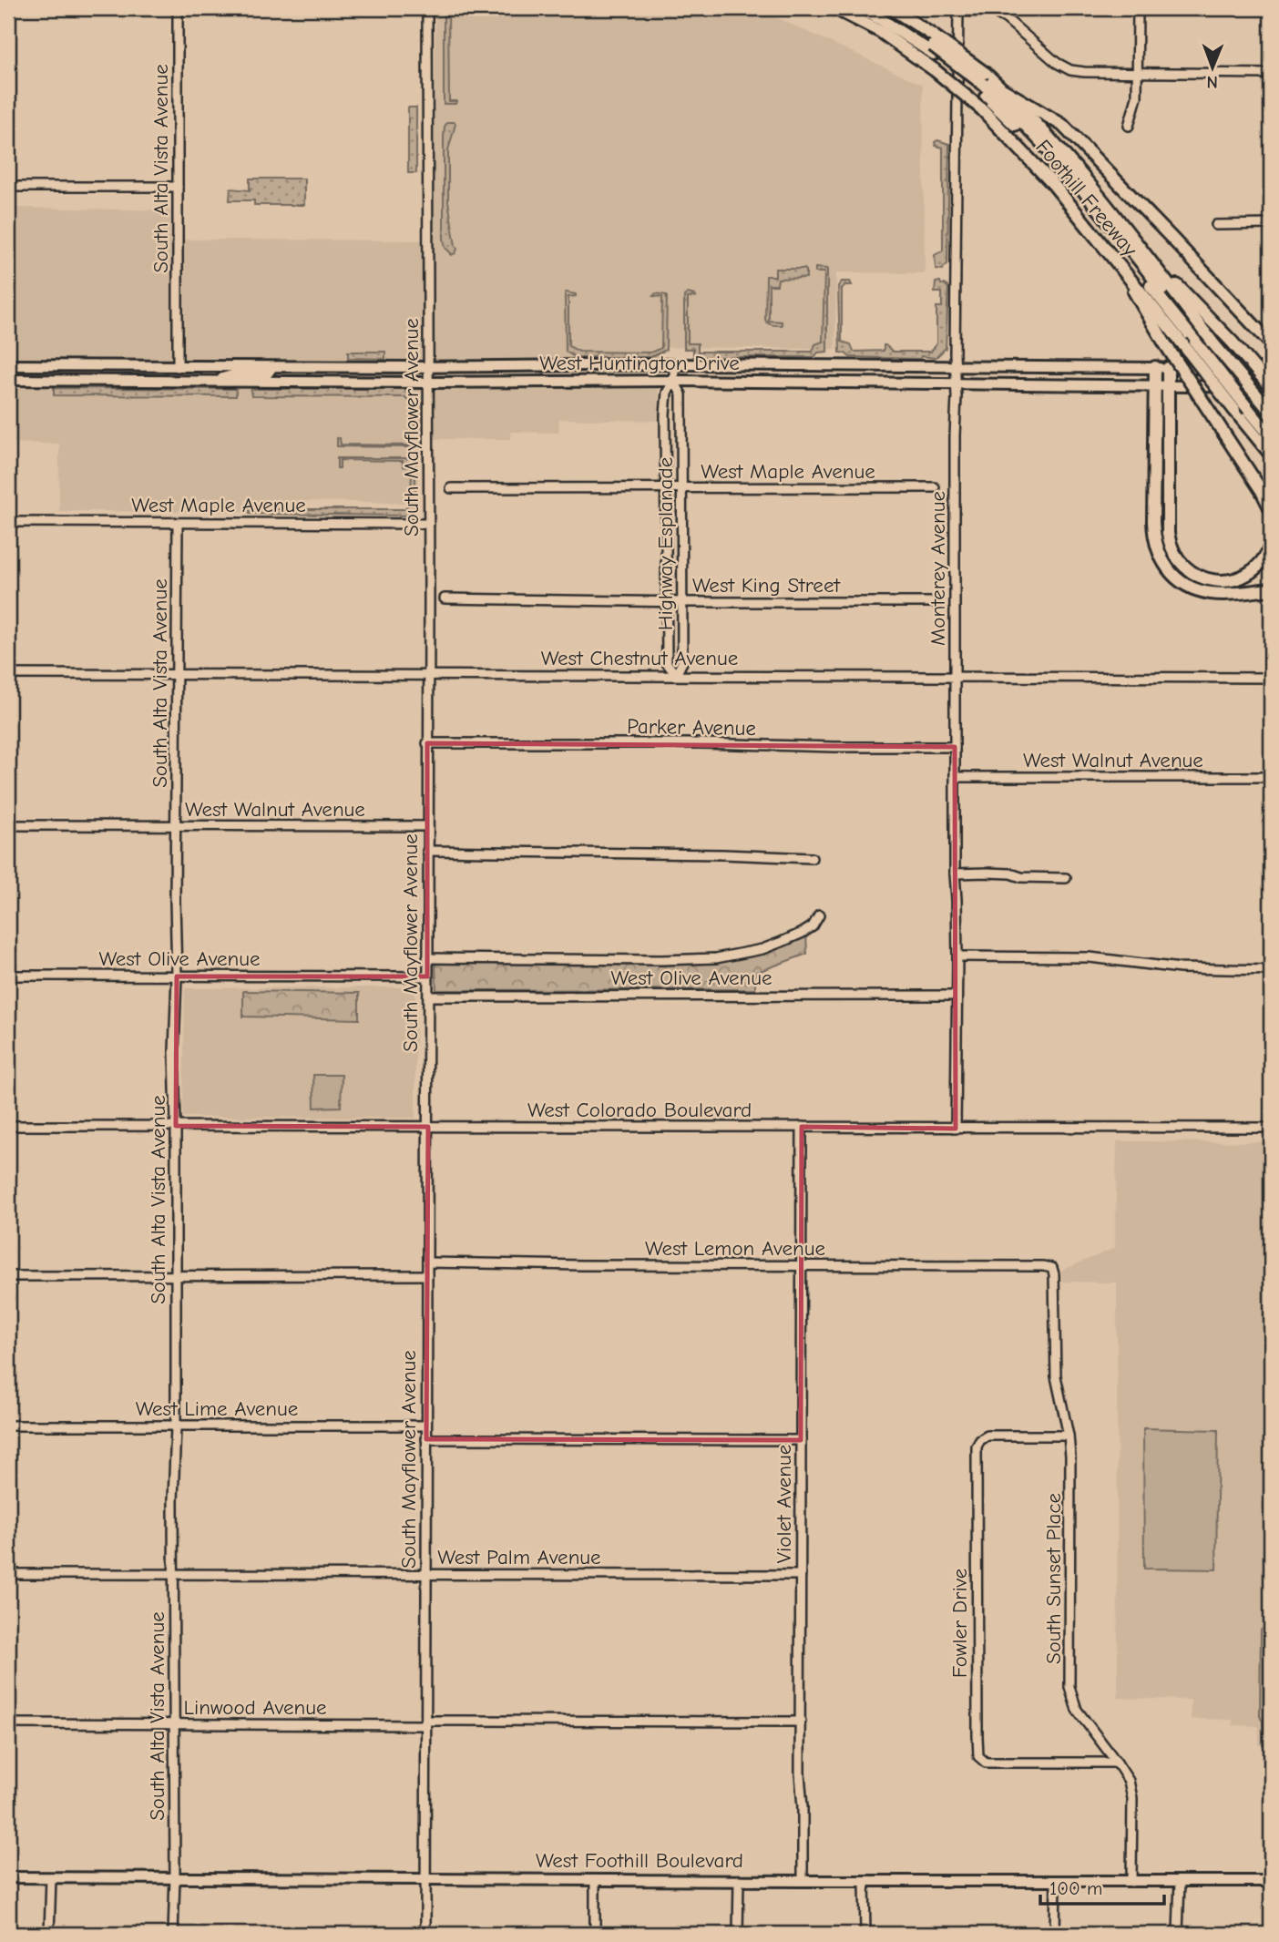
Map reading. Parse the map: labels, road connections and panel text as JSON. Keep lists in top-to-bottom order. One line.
{"streets":{"highway":["Foothill Freeway"],"main road":["West Huntington Drive","West Foothill Boulevard"],"street":["South Alta Vista Avenue","South Mayflower Avenue","West Maple Avenue","Highway Esplanade","Monterey Avenue","West King Street","West Chestnut Avenue","Parker Avenue","West Walnut Avenue","West Olive Avenue","West Colorado Boulevard","West Lemon Avenue","West Lime Avenue","Violet Avenue","West Palm Avenue","South Sunset Place","Fowler Drive","Linwood Avenue"]},"crossings":[["South Alta Vista Avenue","West Huntington Drive"],["South Alta Vista Avenue","West Maple Avenue"],["South Alta Vista Avenue","West Chestnut Avenue"],["South Alta Vista Avenue","West Walnut Avenue"],["South Alta Vista Avenue","West Olive Avenue"],["South Alta Vista Avenue","West Colorado Boulevard"],["South Alta Vista Avenue","West Lime Avenue"],["South Alta Vista Avenue","West Palm Avenue"],["South Alta Vista Avenue","Linwood Avenue"],["South Alta Vista Avenue","West Foothill Boulevard"],["West Huntington Drive","South Mayflower Avenue"],["West Huntington Drive","Highway Esplanade"],["West Huntington Drive","Monterey Avenue"],["South Mayflower Avenue","West Maple Avenue"],["South Mayflower Avenue","West Chestnut Avenue"],["South Mayflower Avenue","Parker Avenue"],["South Mayflower Avenue","West Walnut Avenue"],["South Mayflower Avenue","West Olive Avenue"],["South Mayflower Avenue","West Colorado Boulevard"],["South Mayflower Avenue","West Lemon Avenue"],["South Mayflower Avenue","West Lime Avenue"],["South Mayflower Avenue","West Palm Avenue"],["South Mayflower Avenue","Linwood Avenue"],["South Mayflower Avenue","West Foothill Boulevard"],["West Maple Avenue","Highway Esplanade"],["Highway Esplanade","West King Street"],["Highway Esplanade","West Chestnut Avenue"],["Monterey Avenue","West Chestnut Avenue"],["Monterey Avenue","Parker Avenue"],["Monterey Avenue","West Walnut Avenue"],["Monterey Avenue","West Olive Avenue"],["Monterey Avenue","West Colorado Boulevard"],["West Colorado Boulevard","Violet Avenue"],["West Lemon Avenue","Violet Avenue"],["West Lemon Avenue","South Sunset Place"],["Violet Avenue","West Palm Avenue"],["Violet Avenue","Linwood Avenue"],["Violet Avenue","West Foothill Boulevard"],["South Sunset Place","Fowler Drive"],["South Sunset Place","West Foothill Boulevard"]],"scale_bar":"100 m","north":"bottom"}
